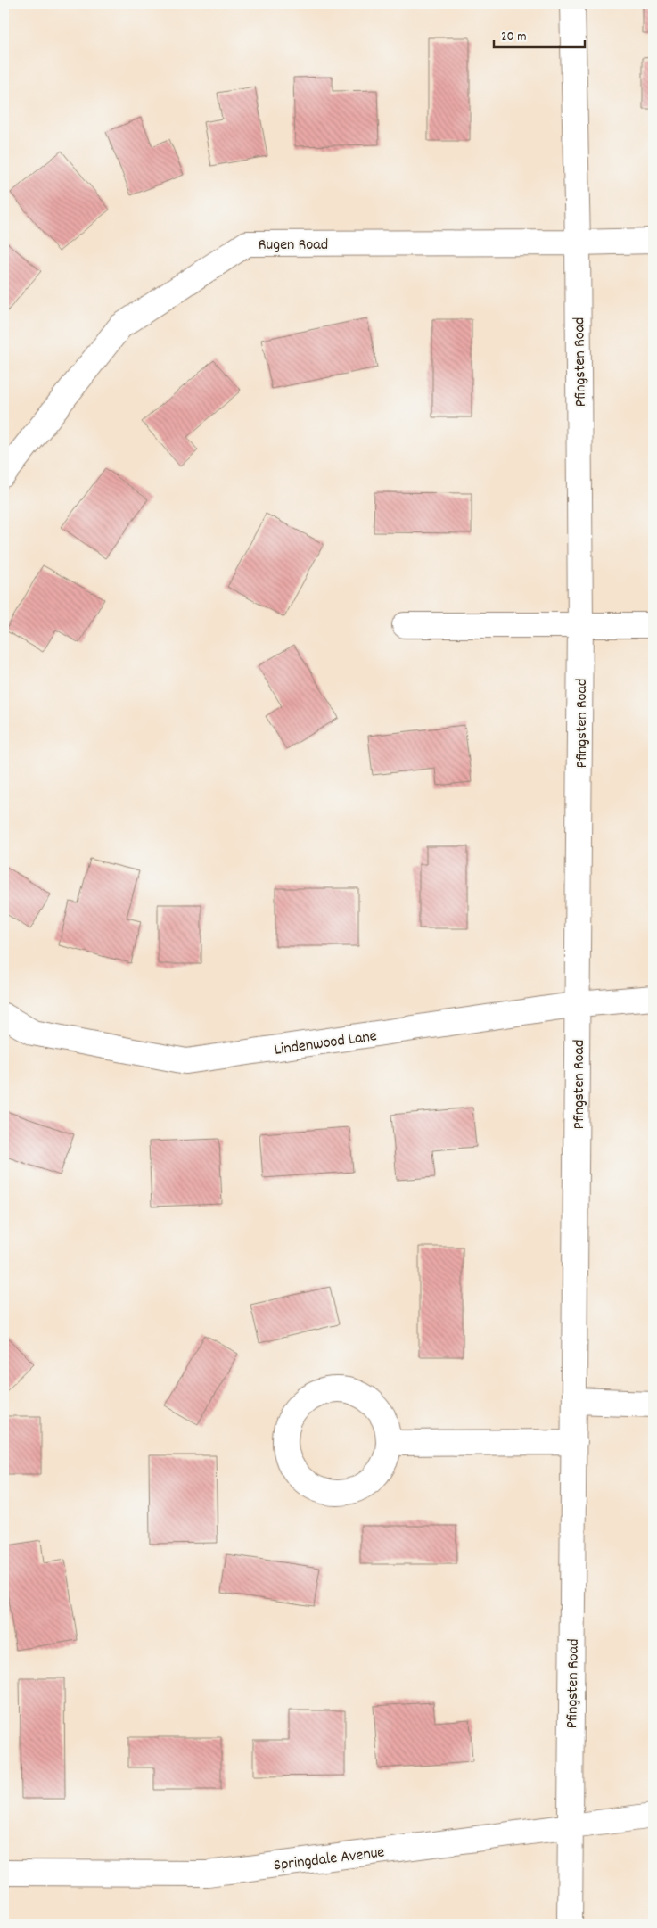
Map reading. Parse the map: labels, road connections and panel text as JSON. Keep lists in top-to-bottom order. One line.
{"streets":{"street":["Rugen Road","Pfingsten Road","Lindenwood Lane","Springdale Avenue"]},"crossings":[["Rugen Road","Pfingsten Road"],["Pfingsten Road","Lindenwood Lane"],["Pfingsten Road","Springdale Avenue"]],"scale_bar":"20 m"}
